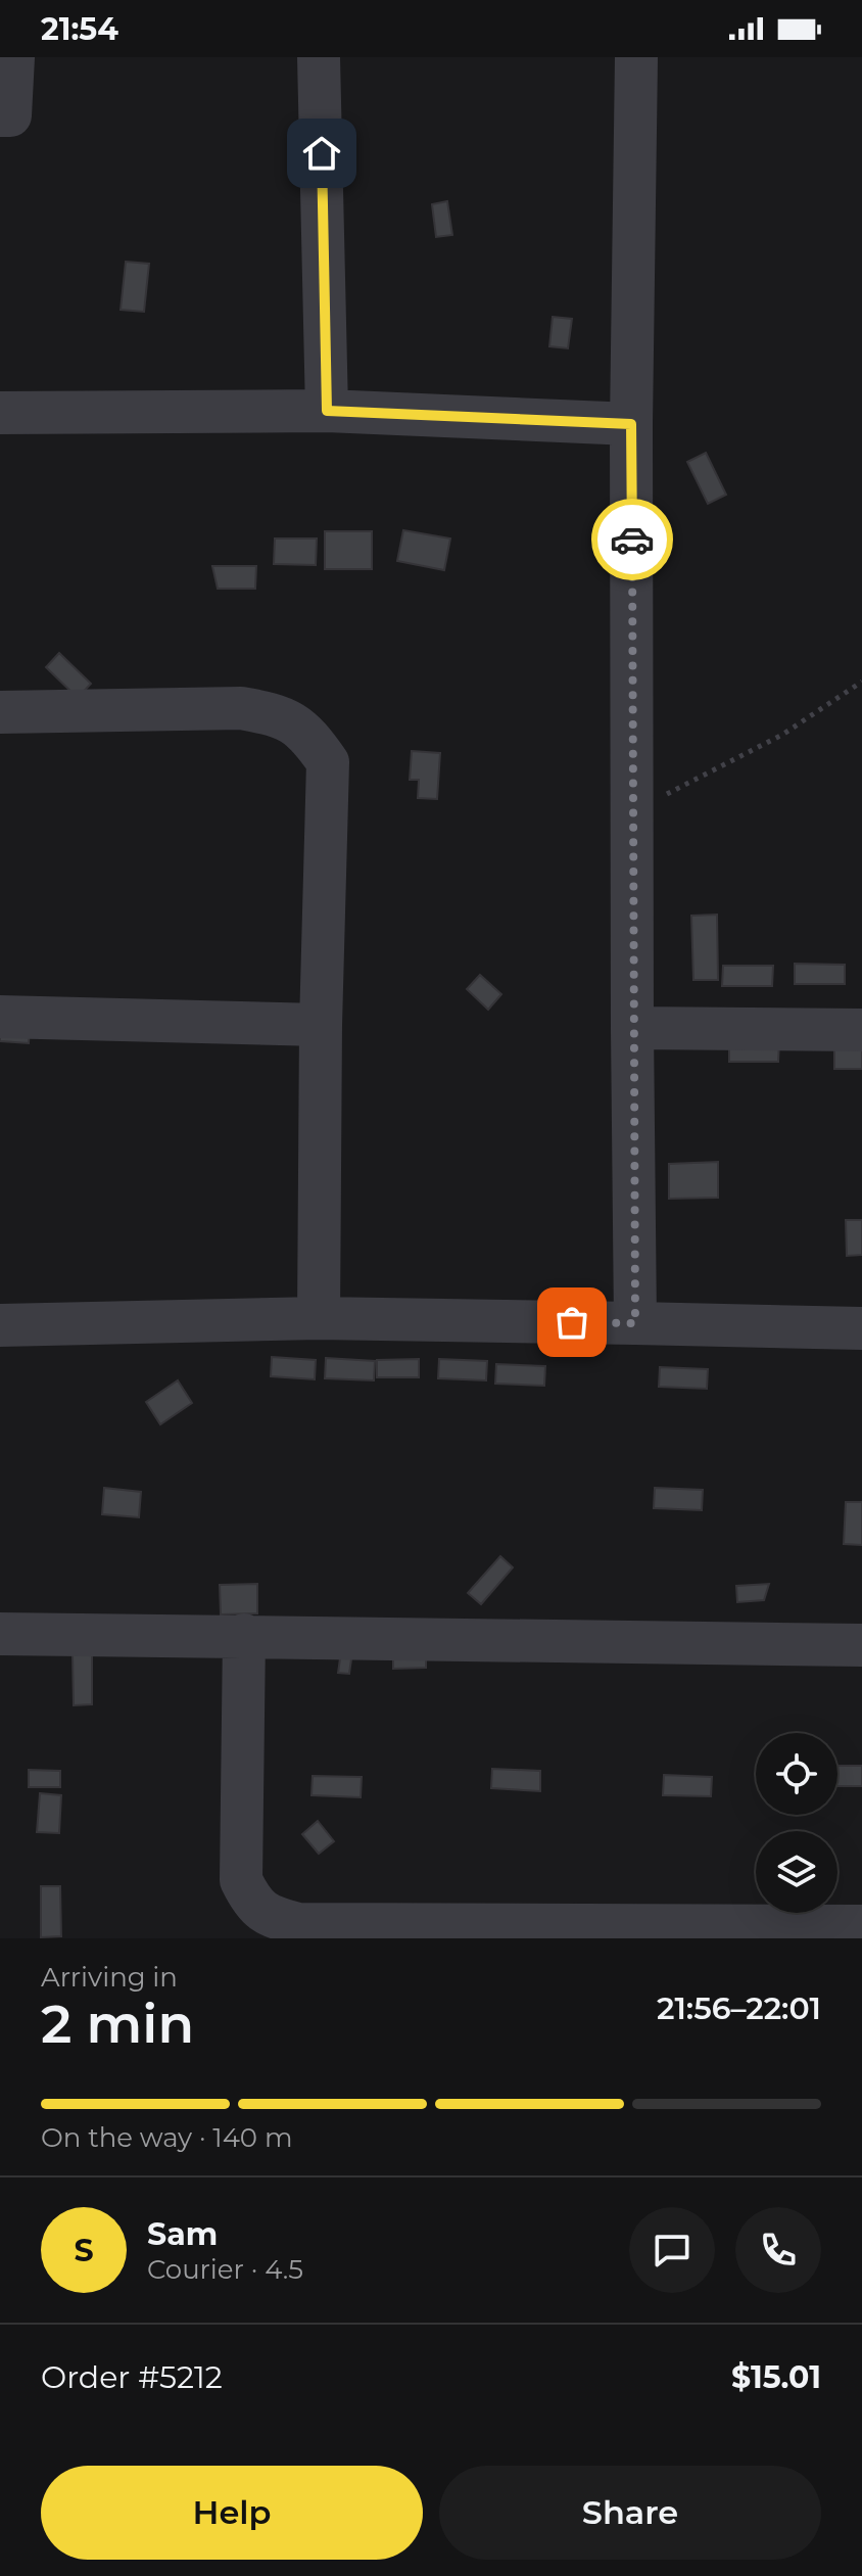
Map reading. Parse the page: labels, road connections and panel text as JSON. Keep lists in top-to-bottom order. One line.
{"page":{"status":"21:54","heading":["2 min","Arriving in","21:56–22:01"],"panel":["Sam","Courier · 4.5","Order #5212","$15.01"],"bar":"On the way · 140 m","round":"S","buttons":["Help","Share"]}}
